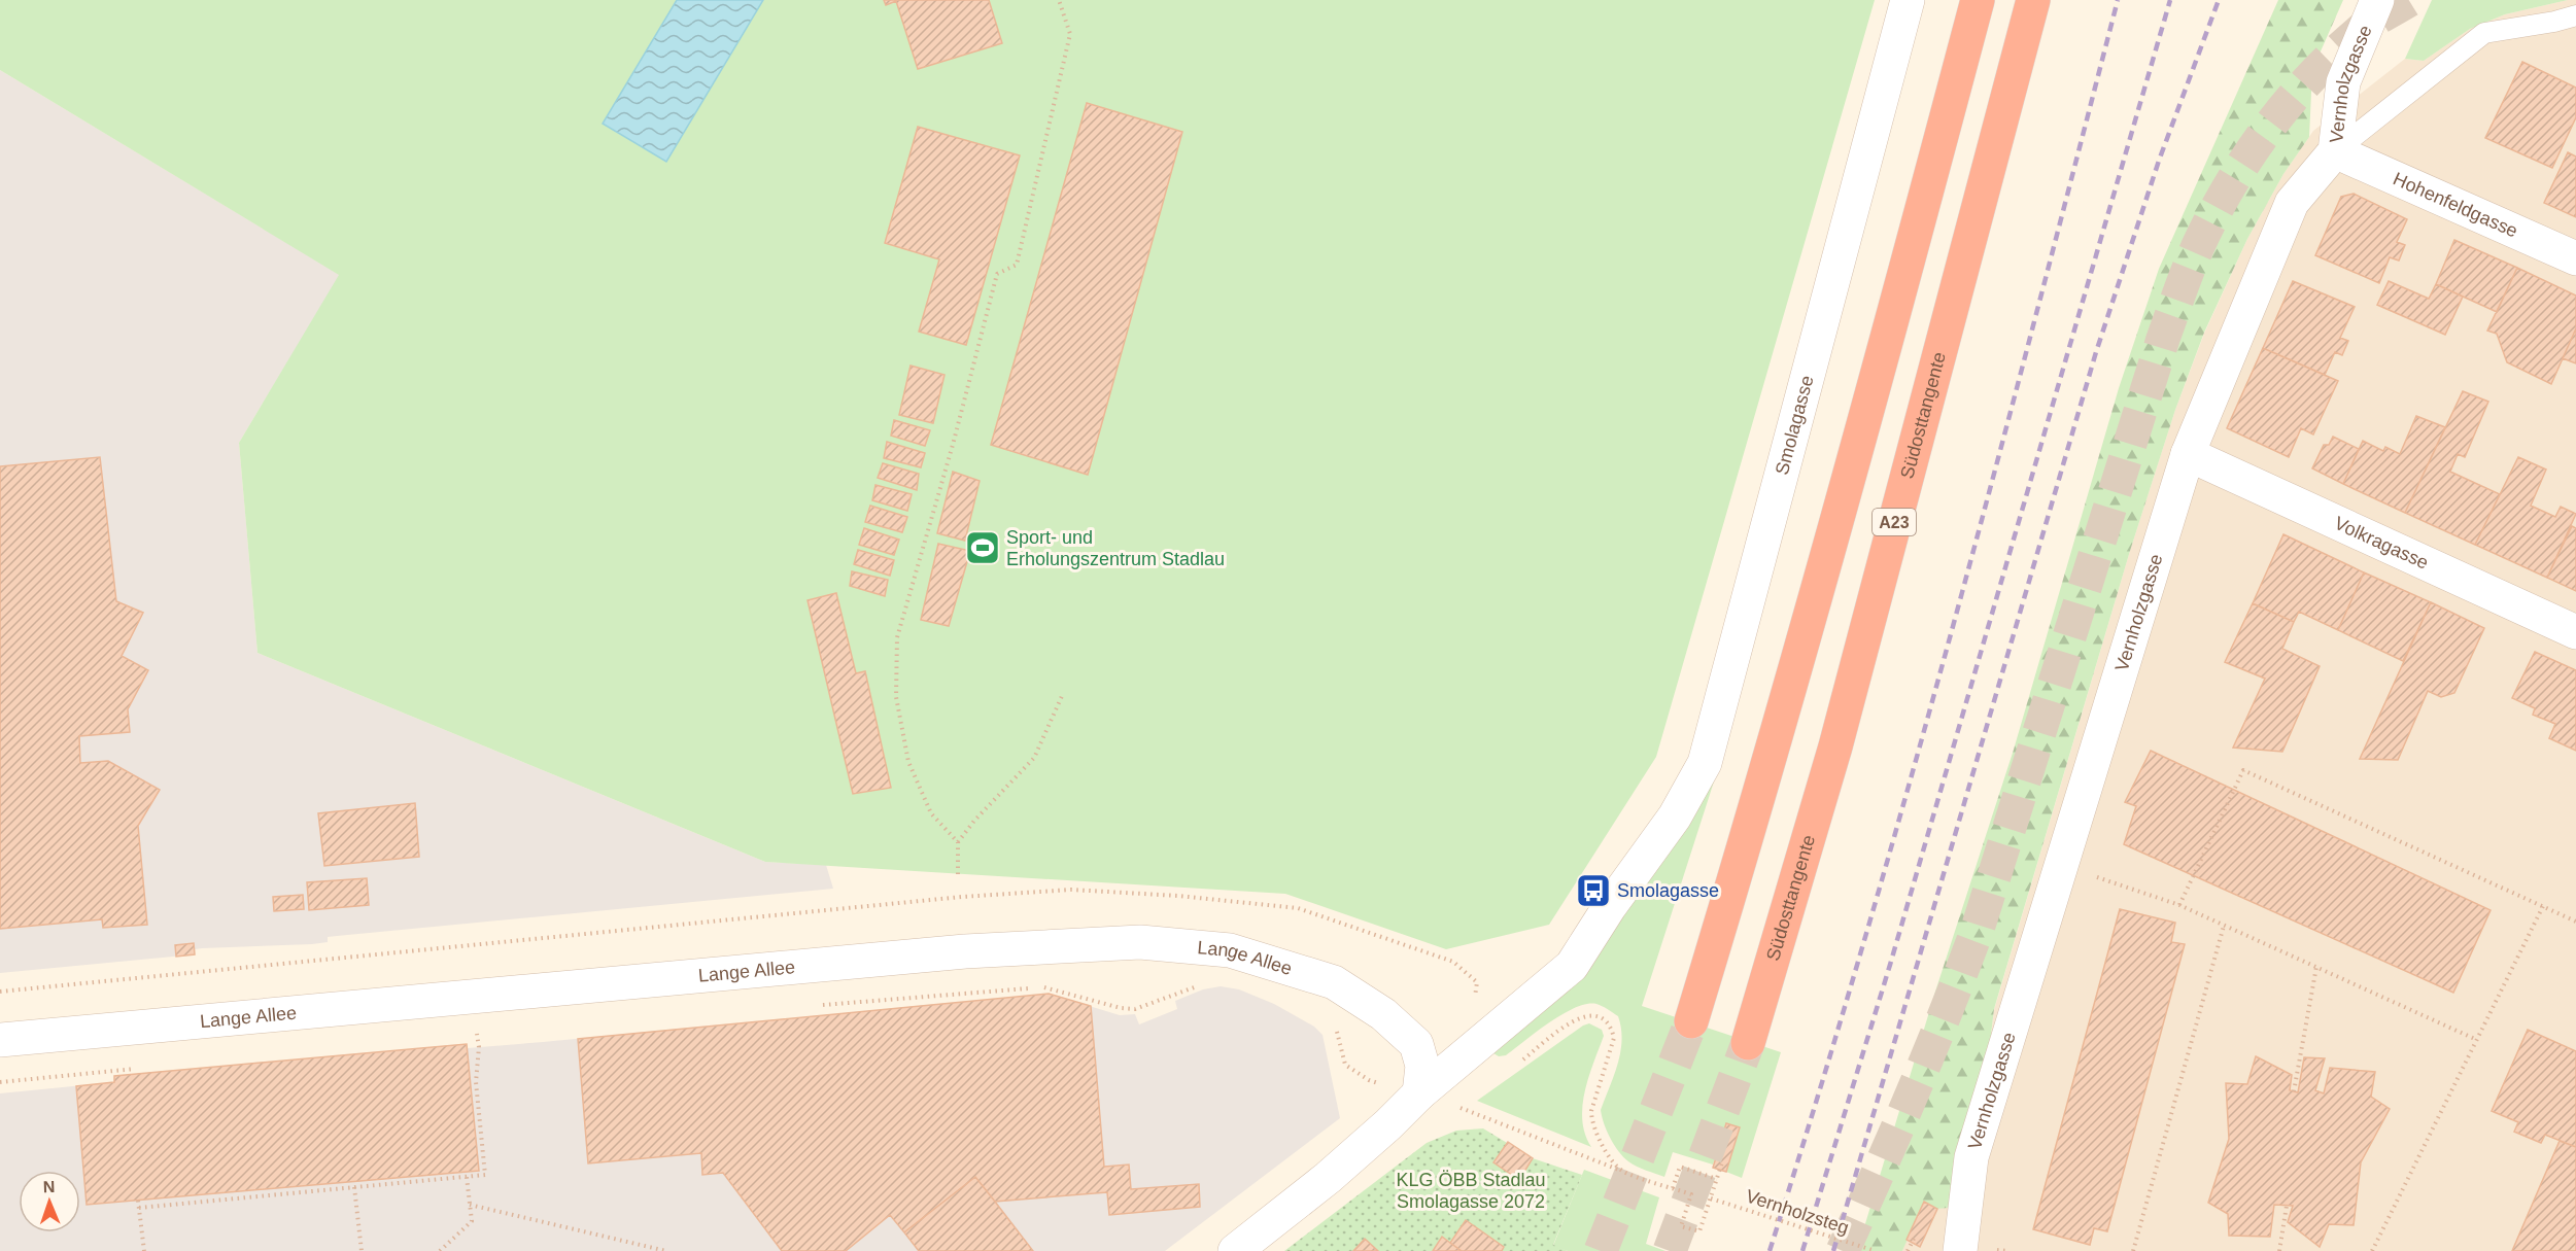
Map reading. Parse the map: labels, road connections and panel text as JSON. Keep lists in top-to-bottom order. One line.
{"streets":{"highway":["Südosttangente","A23"],"street":["Vernholzgasse","Hohenfeldgasse","Smolagasse","Volkragasse","Lange Allee"],"path":["Vernholzsteg"]},"crossings":[["Vernholzgasse","Hohenfeldgasse"],["Vernholzgasse","Volkragasse"],["Smolagasse","Lange Allee"]],"parks":["KLG ÖBB Stadlau Smolagasse 2072"],"places":{"sports":["Sport- und Erholungszentrum Stadlau"],"bus stop":["Smolagasse"]},"north":"top"}
